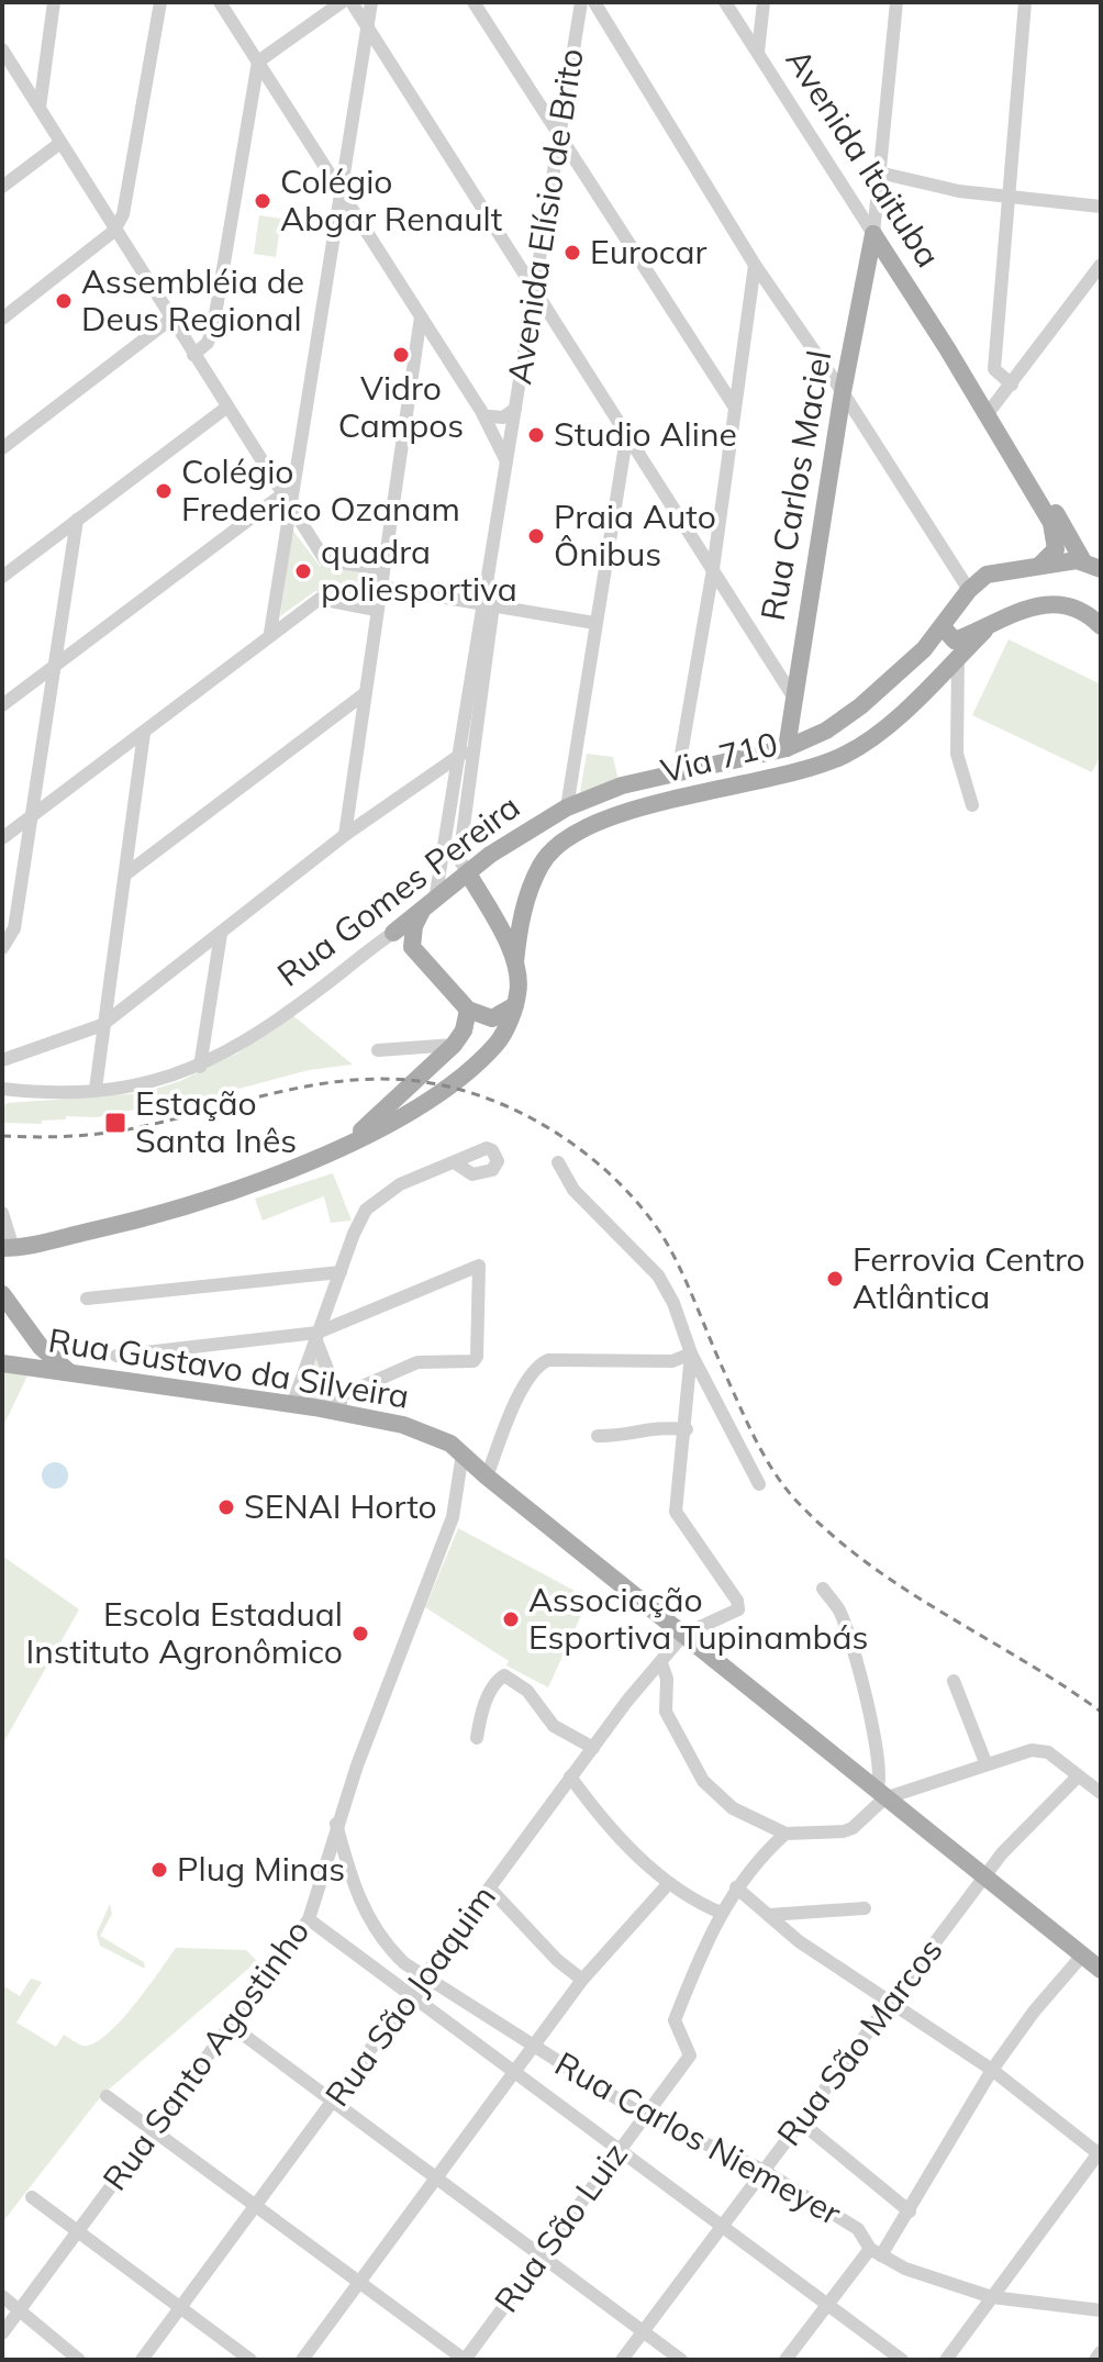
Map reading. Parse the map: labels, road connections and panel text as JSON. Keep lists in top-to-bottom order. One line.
{"streets":{"main road":["Avenida Itaituba","Rua Carlos Maciel","Via 710","Rua Gomes Pereira","Rua Gustavo da Silveira"],"street":["Avenida Elísio de Brito","Rua São Joaquim","Rua São Marcos","Rua Santo Agostinho","Rua Carlos Niemeyer","Rua São Luiz"]},"crossings":[["Avenida Itaituba","Rua Carlos Maciel"],["Avenida Elísio de Brito","Rua Gomes Pereira"],["Rua Carlos Maciel","Rua Gomes Pereira"],["Rua Gustavo da Silveira","Rua São Joaquim"],["Rua Gustavo da Silveira","Rua São Marcos"],["Rua Gustavo da Silveira","Rua Santo Agostinho"],["Rua São Joaquim","Rua Carlos Niemeyer"],["Rua São Marcos","Rua Carlos Niemeyer"],["Rua Santo Agostinho","Rua Carlos Niemeyer"],["Rua Carlos Niemeyer","Rua São Luiz"]],"places":{"other":["Colégio Abgar Renault","Eurocar","Assembléia de Deus Regional","Vidro Campos","Studio Aline","Colégio Frederico Ozanam","Praia Auto Ônibus","quadra poliesportiva","Ferrovia Centro Atlântica","SENAI Horto","Associação Esportiva Tupinambás","Escola Estadual Instituto Agronômico","Plug Minas"],"transit":["Estação Santa Inês"]}}
